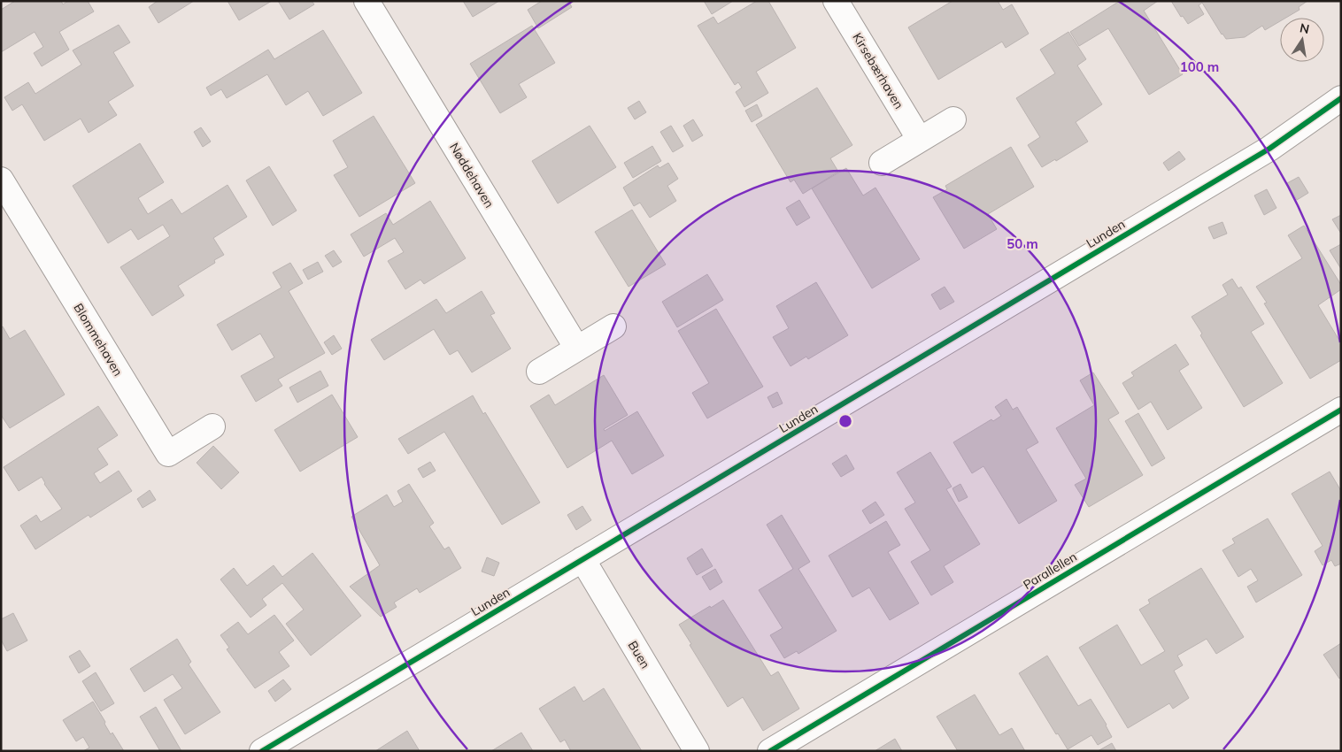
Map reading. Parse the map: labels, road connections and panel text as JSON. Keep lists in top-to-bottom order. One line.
{"streets":{"street":["Kirsebærhaven","Nøddehaven","Lunden","Blommehaven","Parallellen","Buen"]},"crossings":[["Lunden","Buen"]],"north":"top","rings":["100 m","50 m"]}
